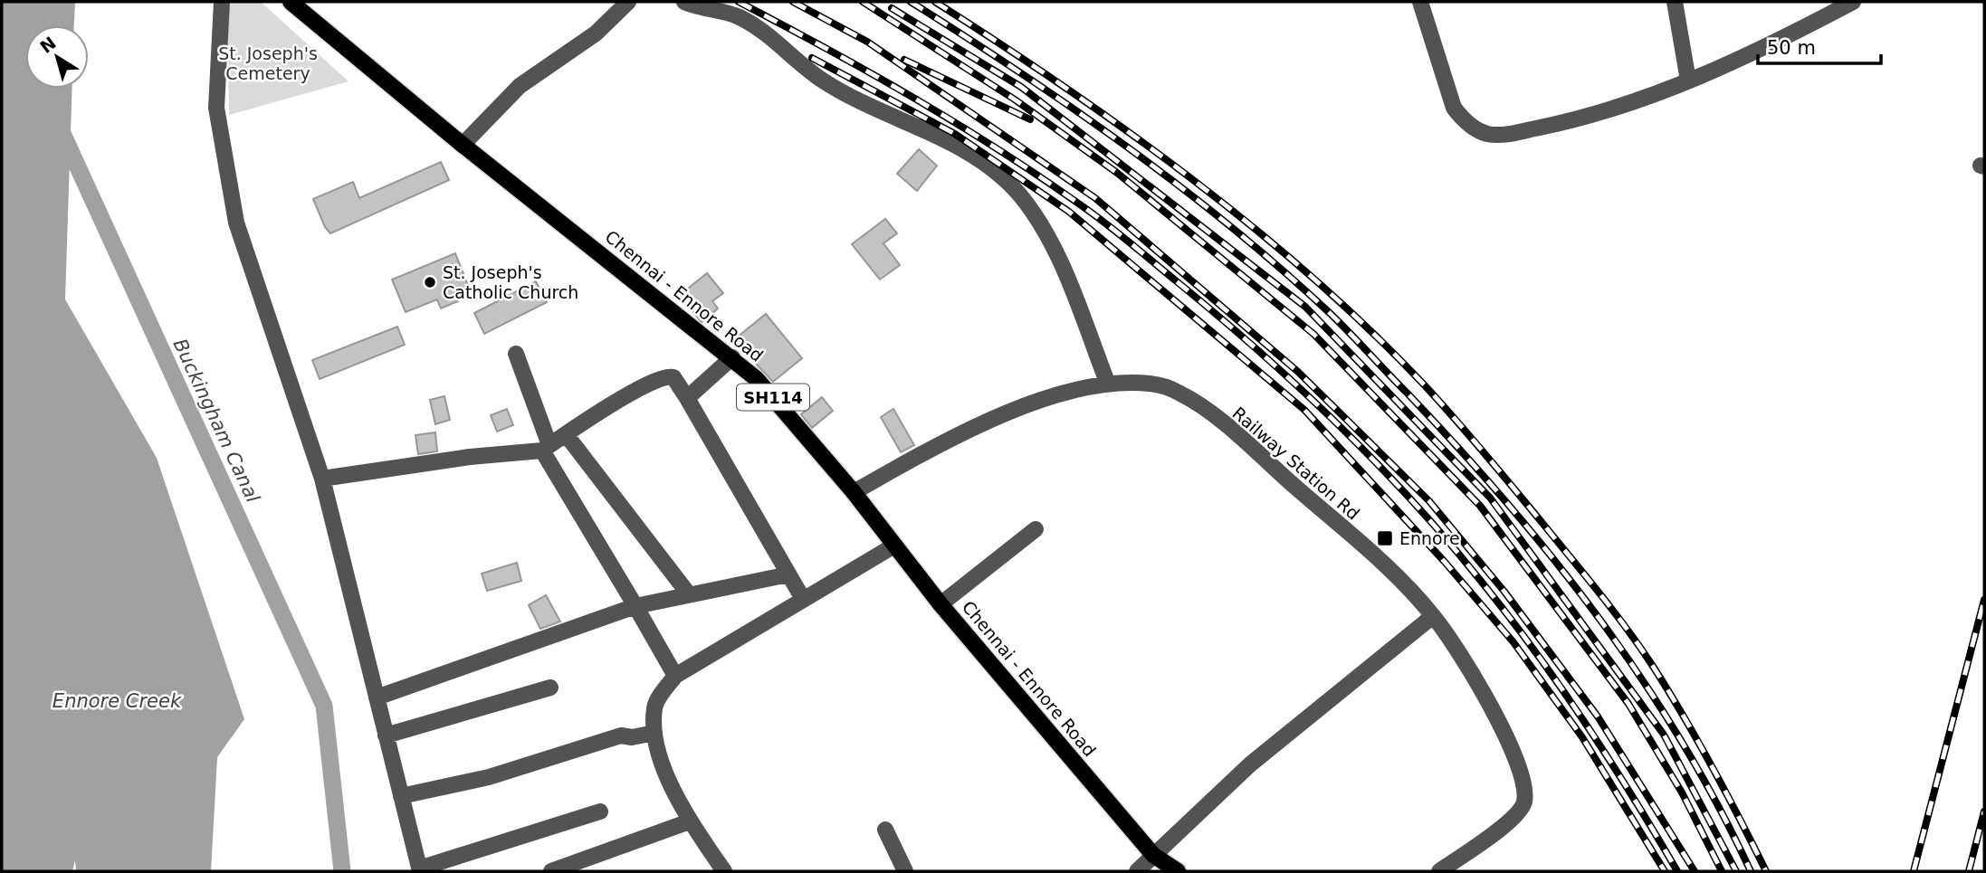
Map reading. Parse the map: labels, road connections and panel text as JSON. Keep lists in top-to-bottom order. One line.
{"streets":{"main road":["Chennai - Ennore Road","SH114"],"street":["Railway Station Rd"]},"crossings":[["Chennai - Ennore Road","Railway Station Rd"]],"water":["Buckingham Canal","Ennore Creek"],"parks":["St. Joseph's Cemetery"],"places":{"other":["St. Joseph's Catholic Church"],"transit":["Ennore"]},"scale_bar":"50 m","north":"top left"}
